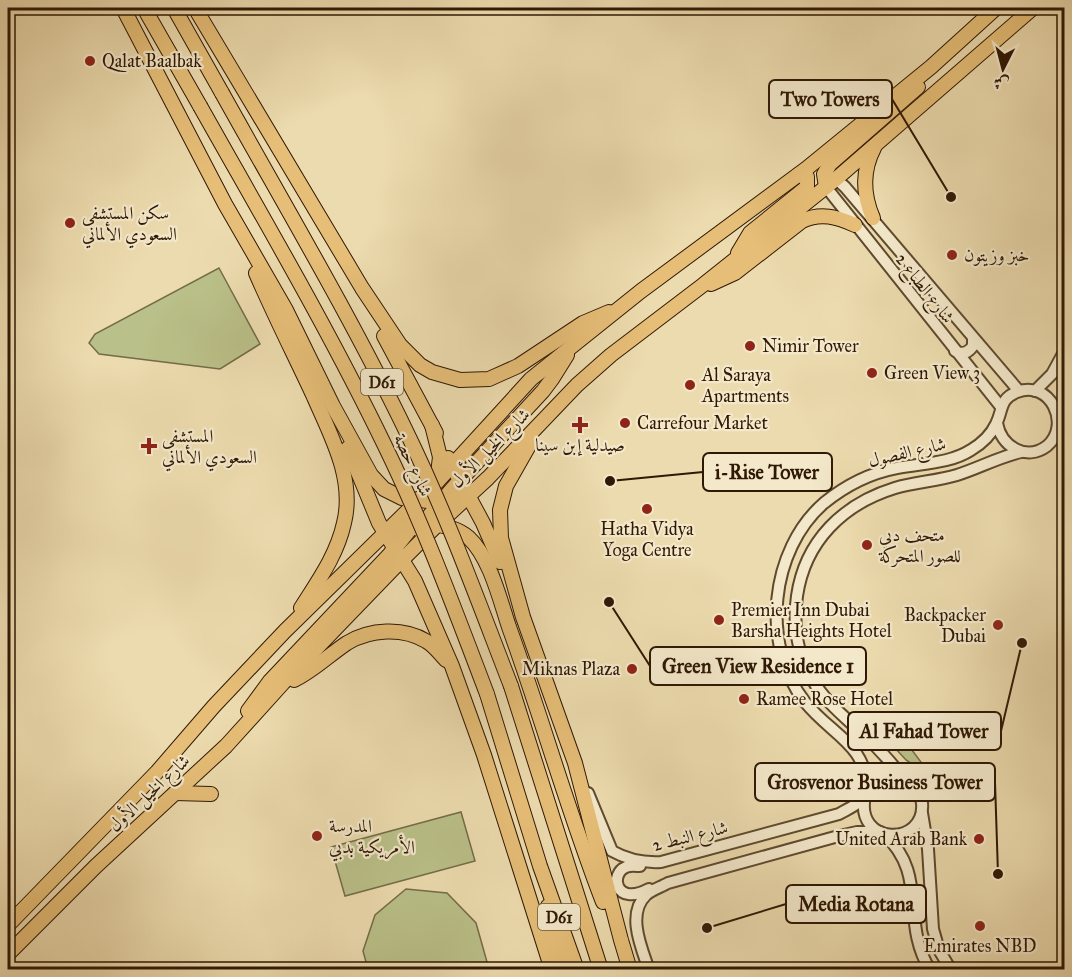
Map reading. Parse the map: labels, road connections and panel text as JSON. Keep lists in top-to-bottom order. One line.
{"streets":{"main road":["D61","شارع الخيل الأول","شارع حصة"],"street":["شارع الطباع 2","شارع الفصول","شارع النبط 2"]},"crossings":[["شارع الطباع 2","شارع الخيل الأول"],["شارع الطباع 2","شارع الفصول"],["شارع الفصول","شارع النبط 2"]],"places":{"other":["Qalat Baalbak","Two Towers","سكن المستشفى السعودي الألماني","خبز وزيتون","Nimir Tower","Green View 3","Al Saraya Apartments","Carrefour Market","i-Rise Tower","Hatha Vidya Yoga Centre","متحف دبي للصور المتحركة","Green View Residence 1","Premier Inn Dubai Barsha Heights Hotel","Backpacker Dubai","Al Fahad Tower","Miknas Plaza","Ramee Rose Hotel","المدرسة الأمريكية بدبي","United Arab Bank","Grosvenor Business Tower","Emirates NBD","Media Rotana"],"health":["صيدلية إبن سينا","المستشفى السعودي الألماني"]},"north":"bottom"}
